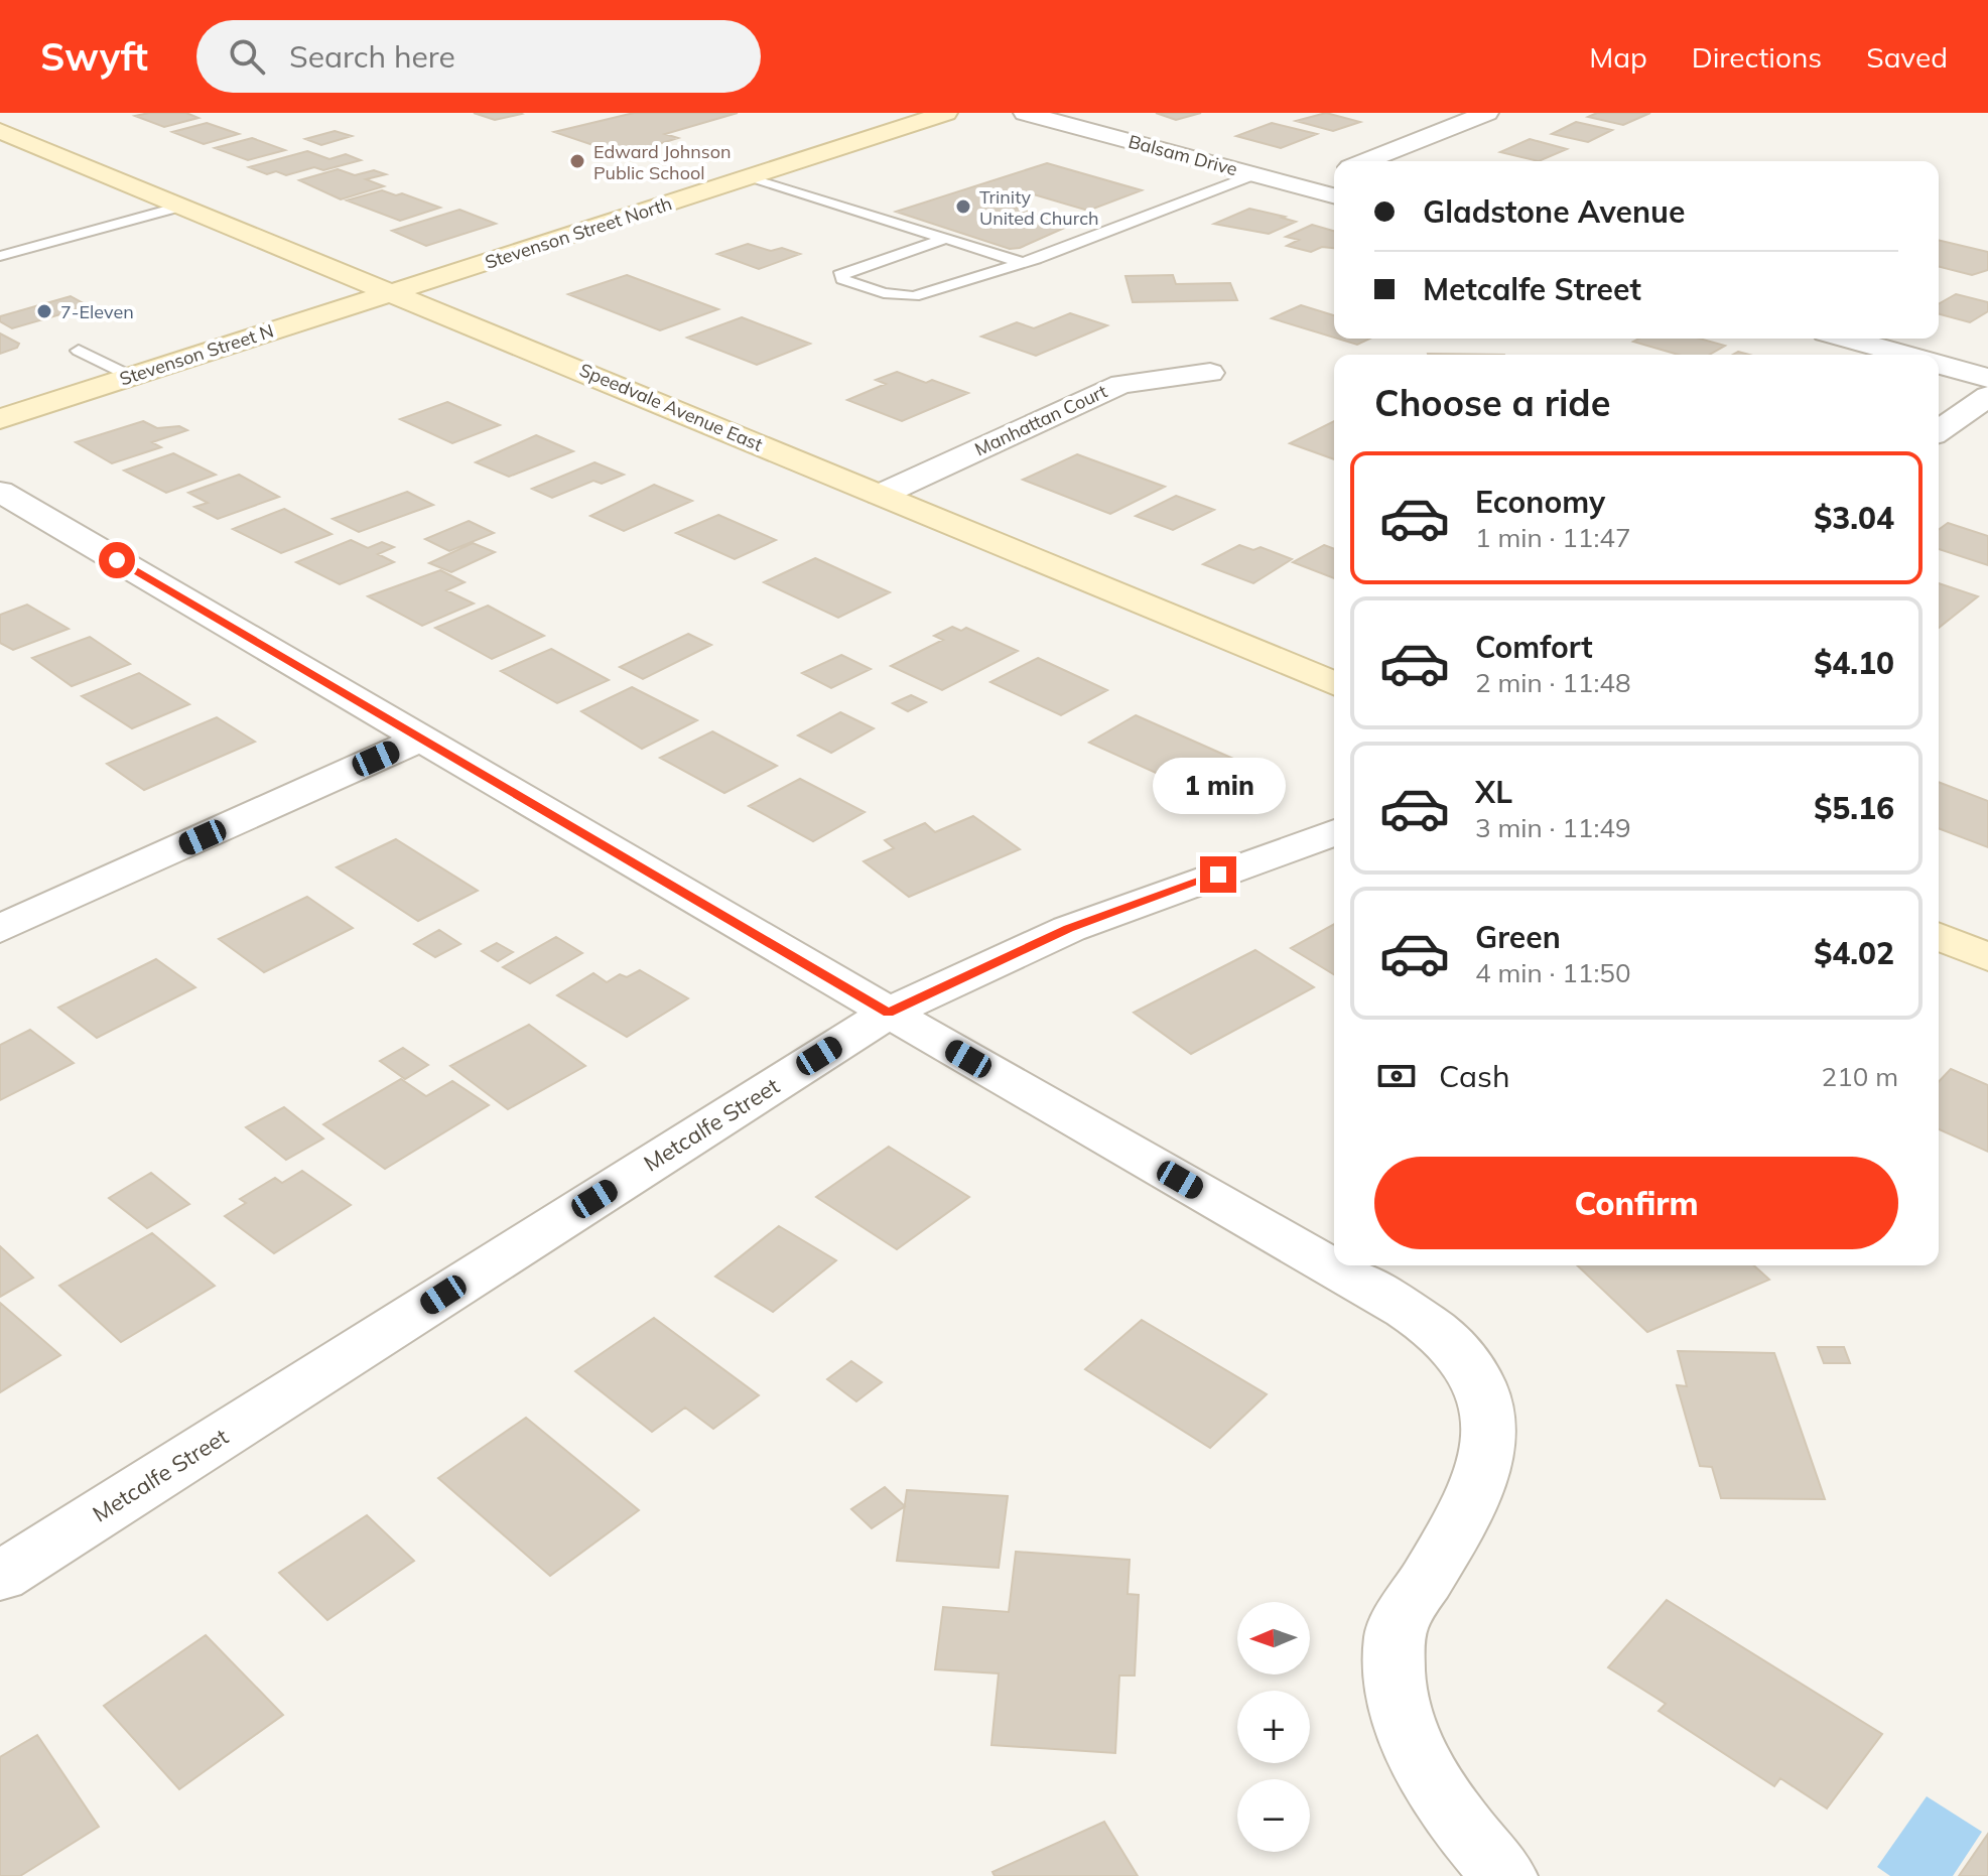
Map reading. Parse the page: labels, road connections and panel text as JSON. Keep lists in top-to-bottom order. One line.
{"streets":{"main road":["Stevenson Street North","Stevenson Street N","Speedvale Avenue East"],"street":["Balsam Drive","Manhattan Court","Metcalfe Street"]},"crossings":[["Stevenson Street North","Stevenson Street N"],["Stevenson Street North","Speedvale Avenue East"],["Stevenson Street N","Speedvale Avenue East"],["Speedvale Avenue East","Manhattan Court"]],"places":["Edward Johnson Public School","Trinity United Church","7-Eleven"],"north":"left","page":{"header":"Swyft","search":"Search here","nav":["Map","Directions","Saved"],"banner":["Gladstone Avenue","Metcalfe Street"],"heading":"Choose a ride","list":[{"name":"Economy","note":"1 min · 11:47","value":"$3.04"},{"name":"Comfort","note":"2 min · 11:48","value":"$4.10"},{"name":"XL","note":"3 min · 11:49","value":"$5.16"},{"name":"Green","note":"4 min · 11:50","value":"$4.02"}],"bubble":"1 min","pay":["Cash","210 m"],"buttons":"Confirm","map_buttons":["+","−"]}}
